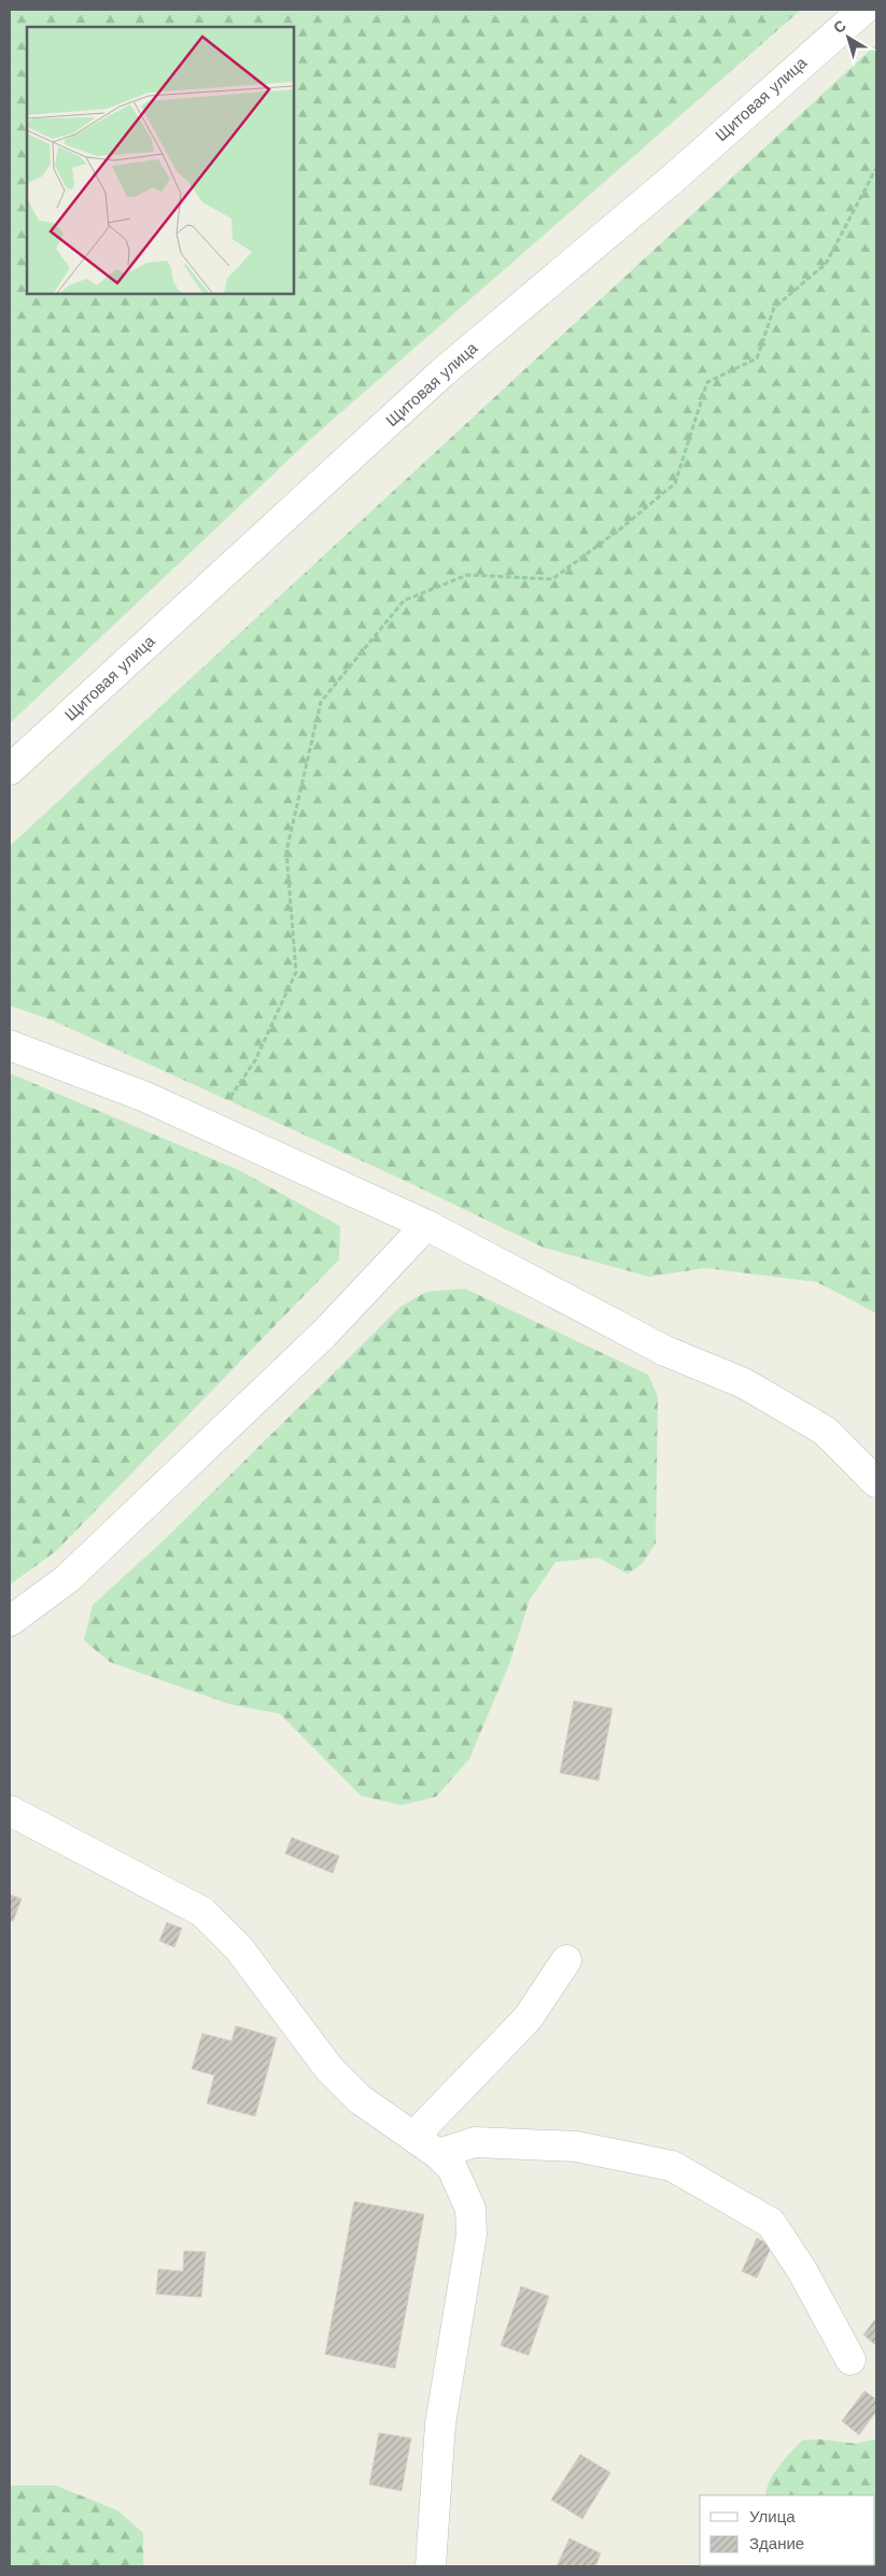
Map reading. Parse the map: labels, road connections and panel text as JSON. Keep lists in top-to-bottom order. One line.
{"streets":{"street":["Щитовая улица"]},"legend":["Улица","Здание"],"north":"top left"}
